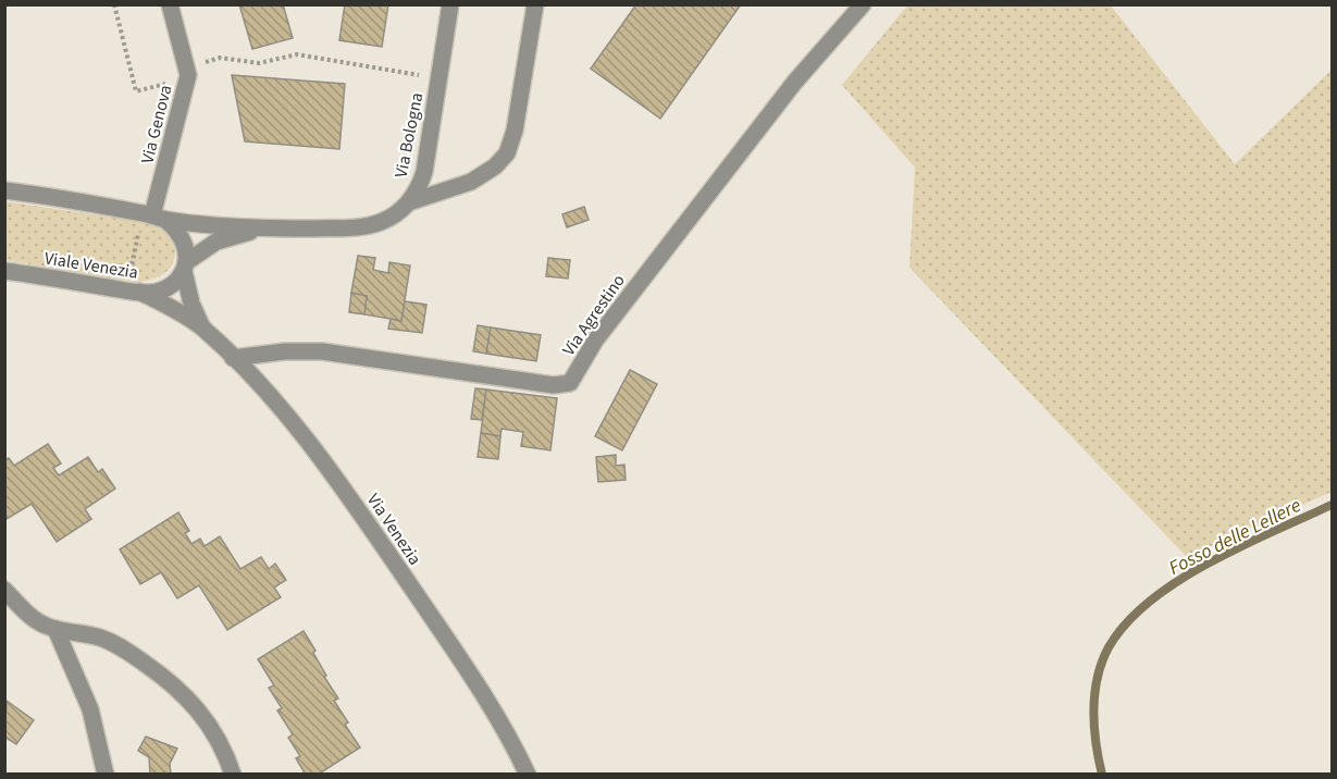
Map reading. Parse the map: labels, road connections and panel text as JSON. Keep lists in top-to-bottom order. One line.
{"streets":{"street":["Via Genova","Via Bologna","Viale Venezia","Via Agrestino","Via Venezia"]},"crossings":[["Via Genova","Via Bologna"],["Via Bologna","Viale Venezia"],["Via Bologna","Via Venezia"],["Viale Venezia","Via Venezia"],["Via Agrestino","Via Venezia"]],"water":["Fosso delle Lellere"]}
